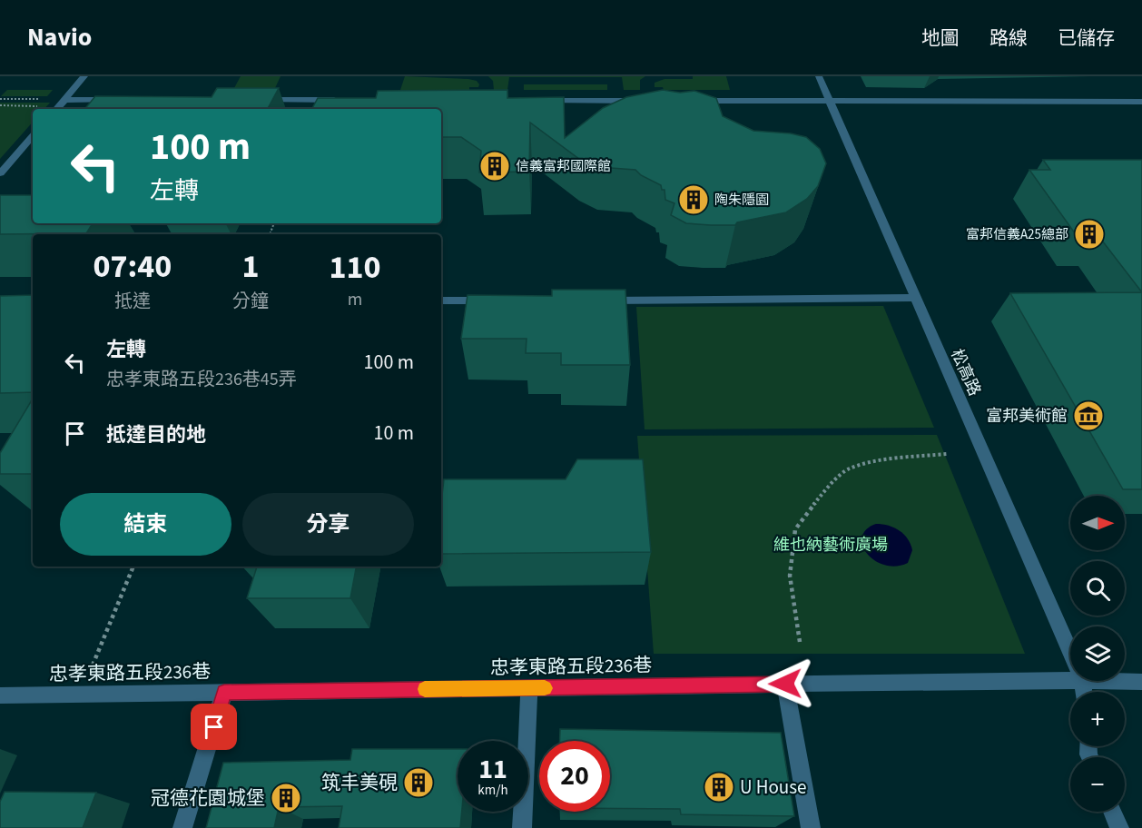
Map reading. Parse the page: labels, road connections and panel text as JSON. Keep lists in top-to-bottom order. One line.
{"streets":{"street":["松高路","忠孝東路五段236巷"]},"parks":["維也納藝術廣場"],"places":{"building":["信義富邦國際館","陶朱隱園","富邦信義A25總部","筑丰美硯","U House","冠德花園城堡"],"museum":["富邦美術館"]},"north":"right","page":{"header":"Navio","nav":["地圖","路線","已儲存"],"turn":["100 m","左轉"],"eta":["07:40","抵達","1","分鐘","110","m"],"list":[{"name":"左轉","note":"忠孝東路五段236巷45弄","value":"100 m"},{"name":"抵達目的地","value":"10 m"}],"buttons":["結束","分享"],"map_buttons":["+","−"],"speed":"11 km/h","limit":"20"}}
